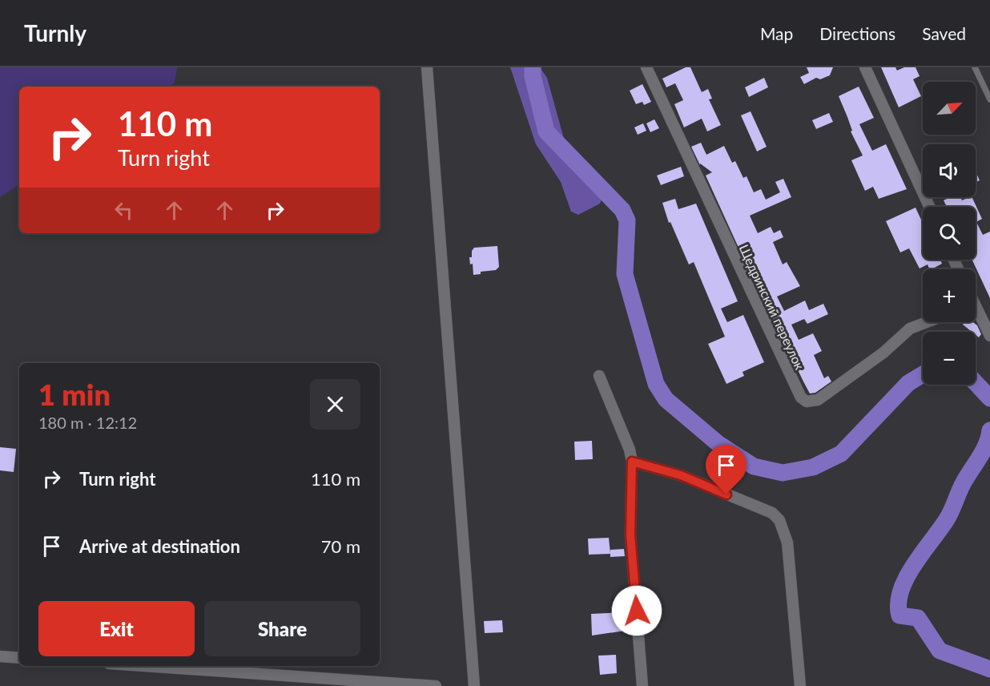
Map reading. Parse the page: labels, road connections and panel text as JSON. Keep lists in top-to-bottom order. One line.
{"streets":{"street":["Щедринский переулок"]},"north":"top right","page":{"header":"Turnly","nav":["Map","Directions","Saved"],"map_buttons":["+","−"],"turn":["110 m","Turn right"],"heading":["1 min","180 m · 12:12"],"list":[{"name":"Turn right","value":"110 m"},{"name":"Arrive at destination","value":"70 m"}],"buttons":["Exit","Share"]}}
